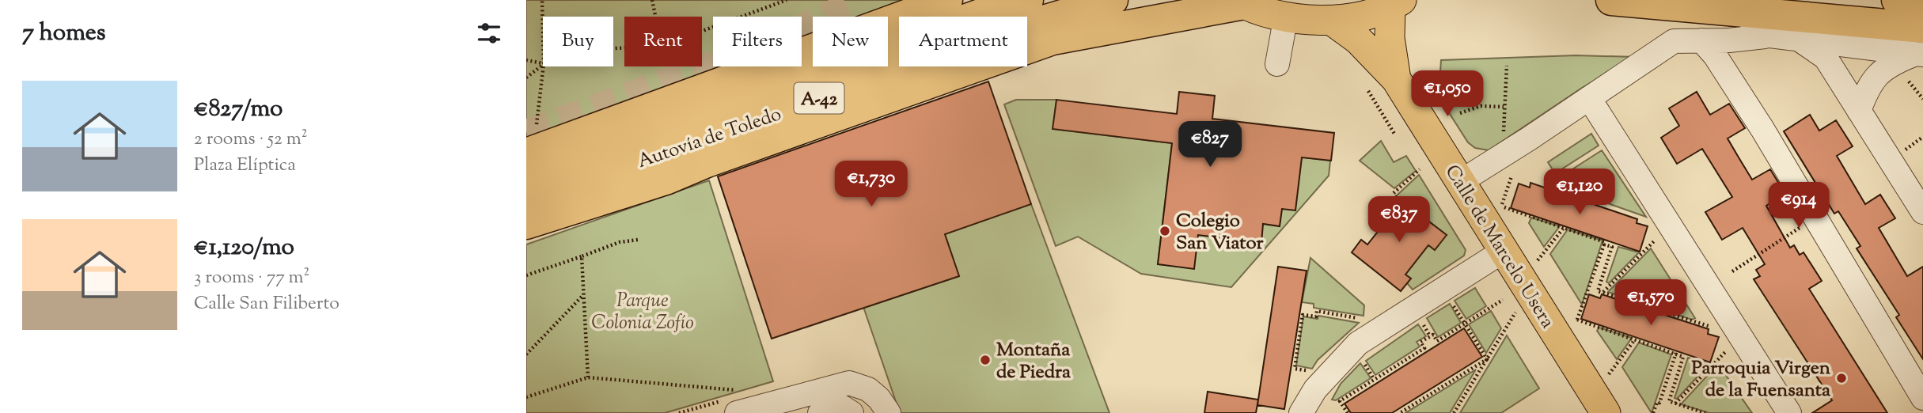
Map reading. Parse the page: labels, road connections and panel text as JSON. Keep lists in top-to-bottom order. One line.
{"streets":{"highway":["A-42","Autovía de Toledo"],"main road":["Calle de Marcelo Usera"]},"parks":["Parque Colonia Zofío"],"places":["Colegio San Viator","Montaña de Piedra","Parroquia Virgen de la Fuensanta"],"page":{"heading":"7 homes","chip":["Buy","Rent","Filters","New","Apartment"],"list":[{"name":"€827/mo","note":"2 rooms · 52 m² · Plaza Elíptica"},{"name":"€1,120/mo","note":"3 rooms · 77 m² · Calle San Filiberto"}],"price":["€1,050","€827","€1,730","€1,120","€914","€837","€1,570"]}}
